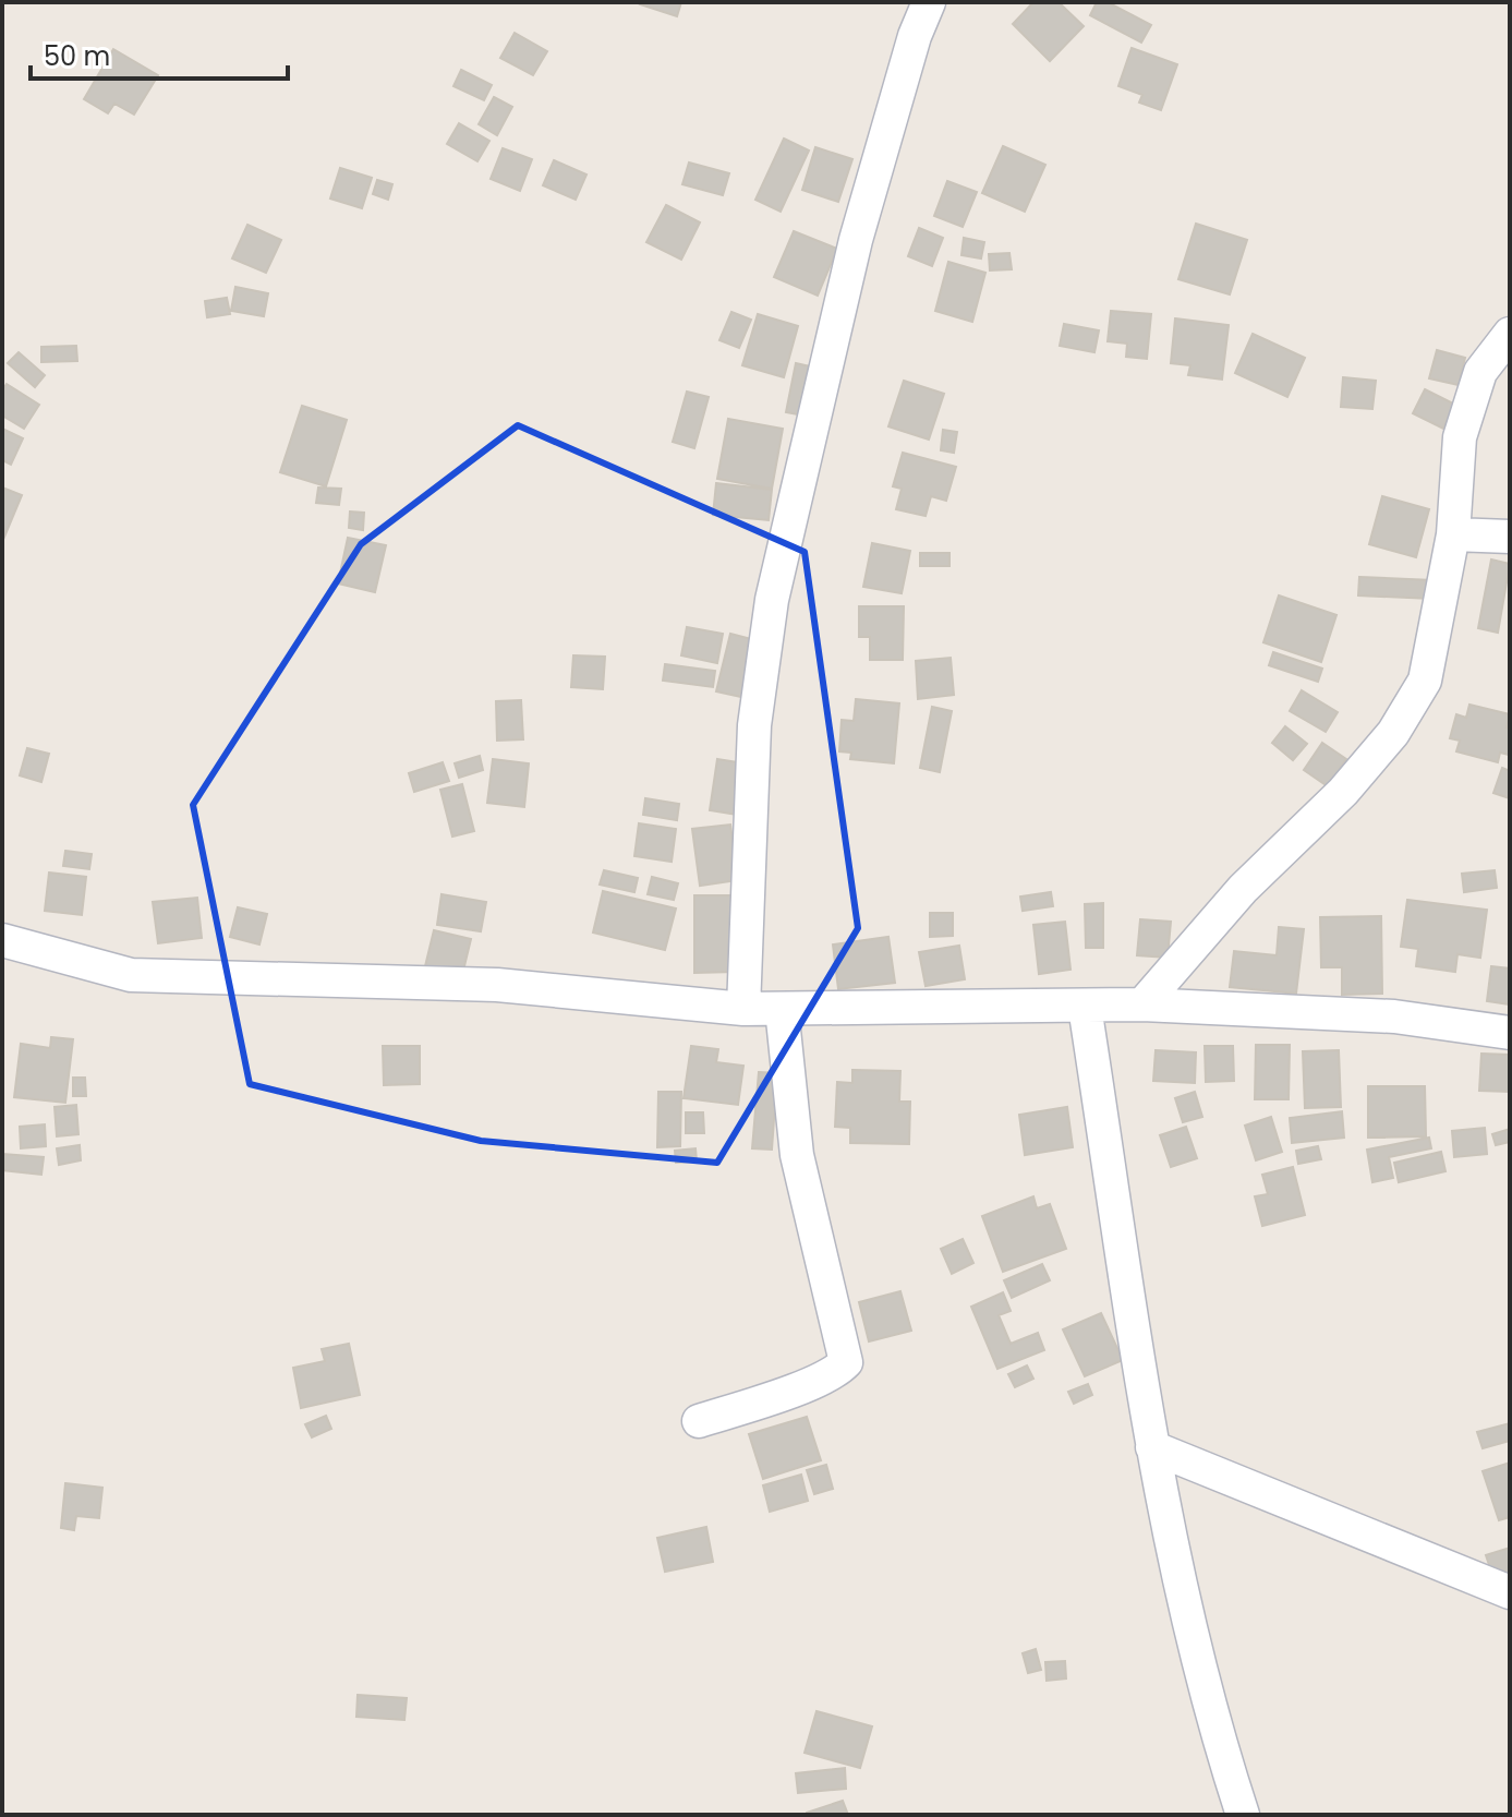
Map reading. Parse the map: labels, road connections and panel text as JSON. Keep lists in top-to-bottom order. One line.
{"scale_bar":"50 m"}
